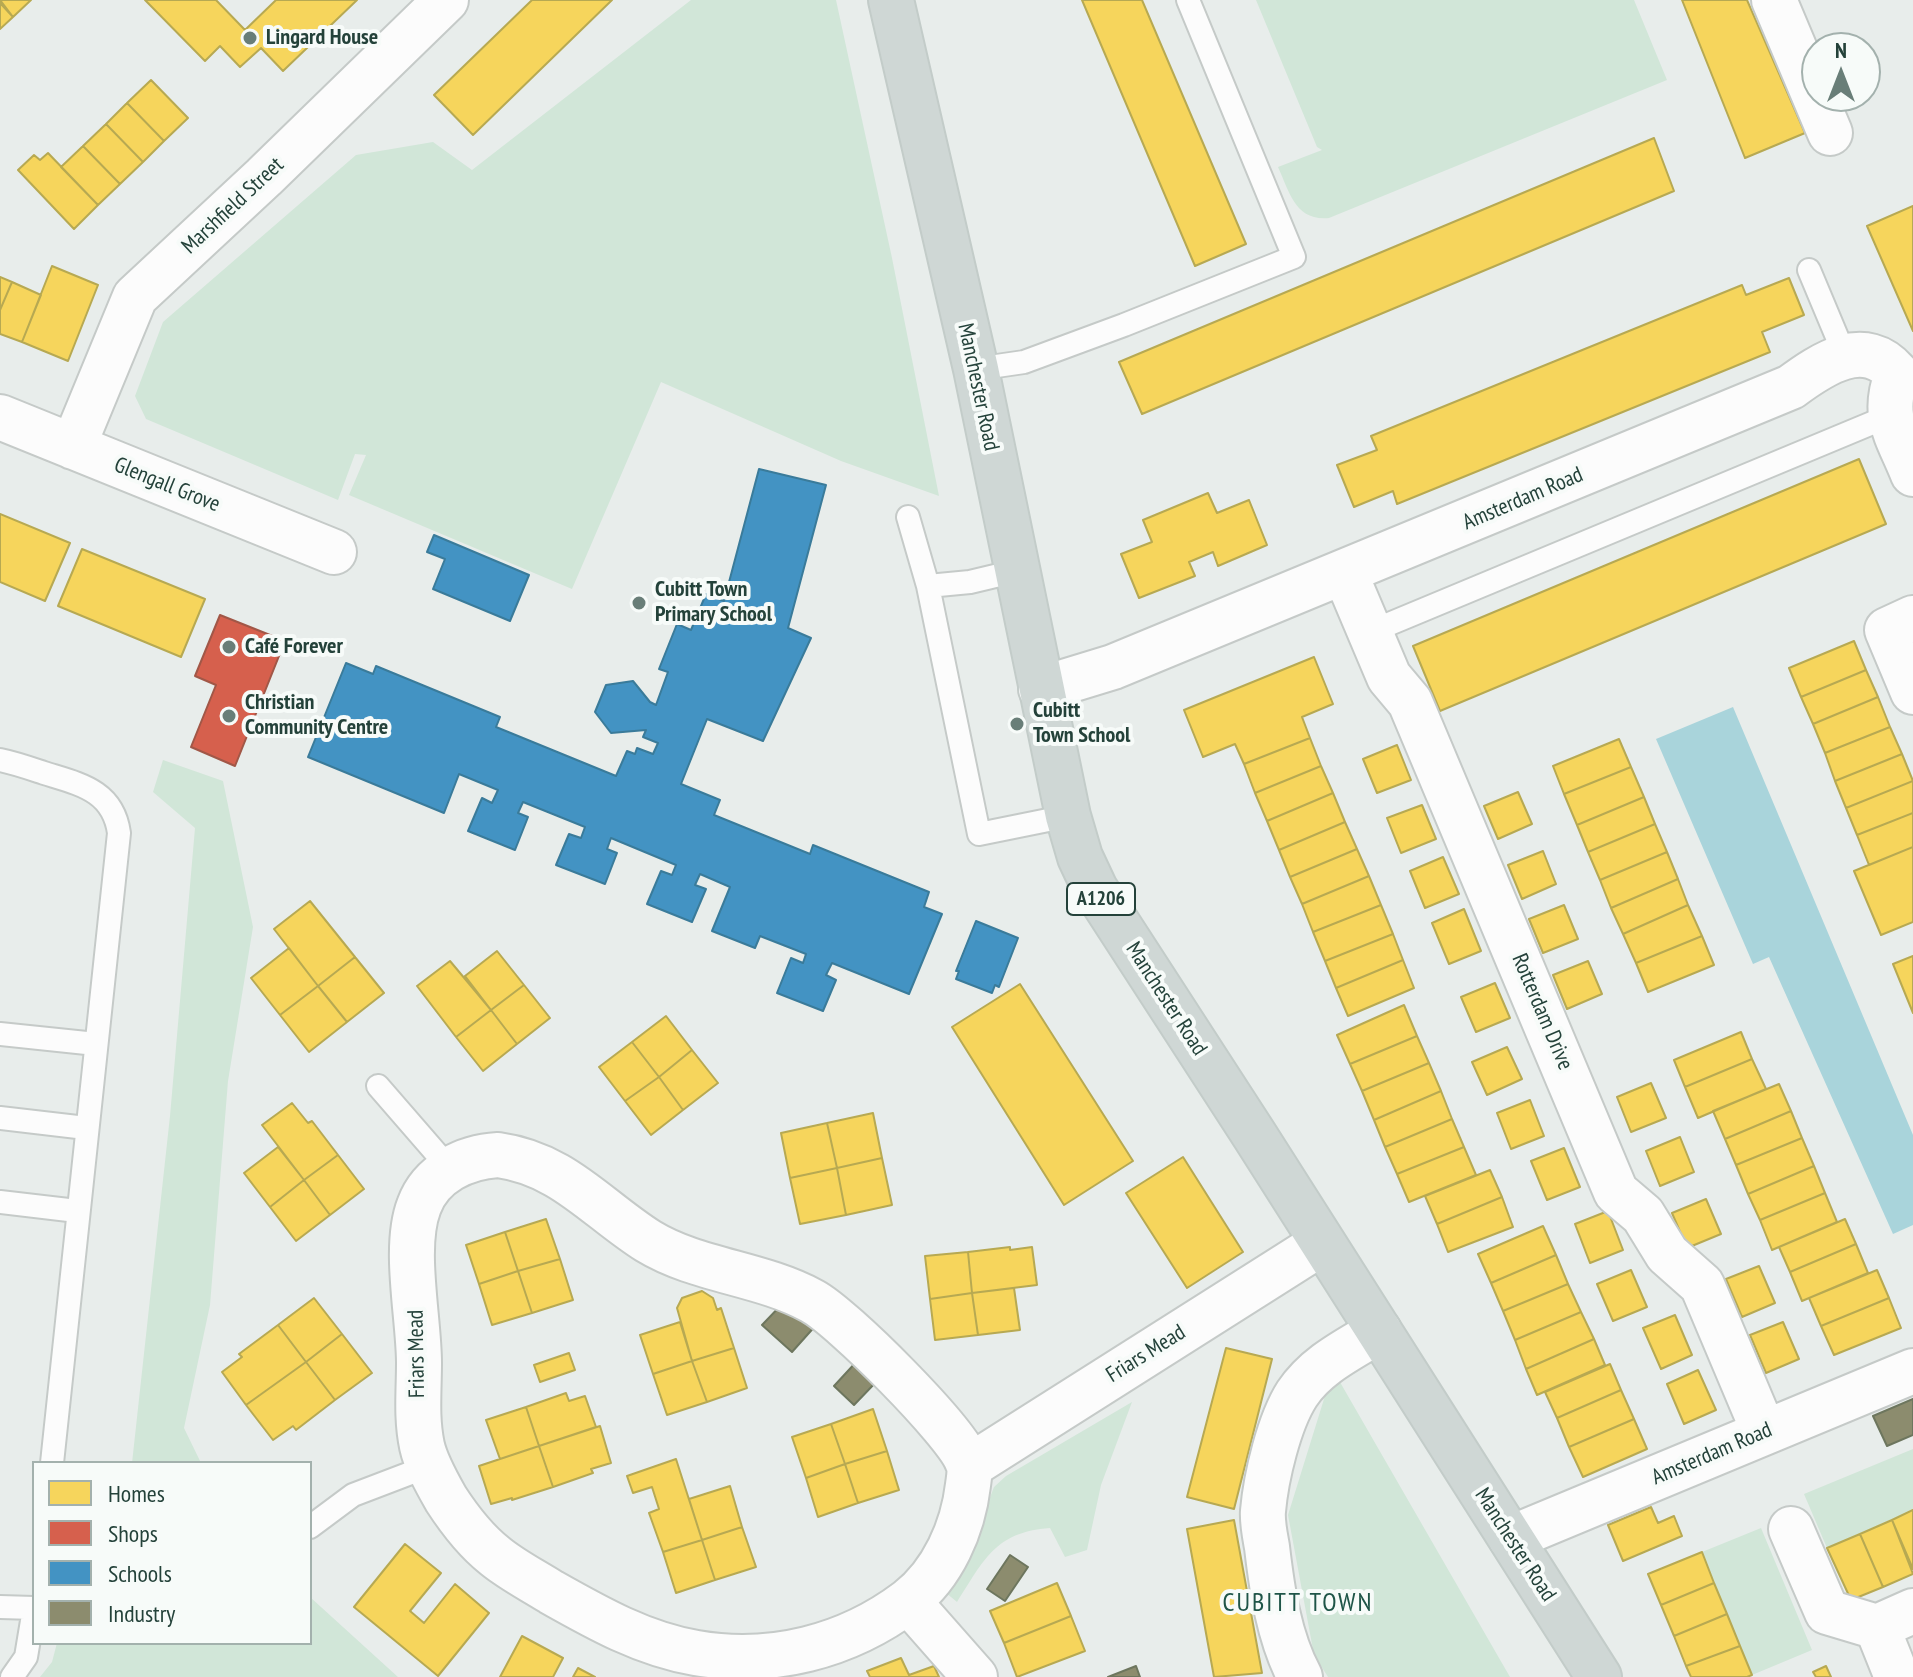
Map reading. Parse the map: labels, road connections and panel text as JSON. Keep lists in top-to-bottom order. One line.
{"streets":{"main road":["Manchester Road","A1206"],"street":["Marshfield Street","Glengall Grove","Amsterdam Road","Rotterdam Drive","Friars Mead"]},"crossings":[["Marshfield Street","Glengall Grove"],["Manchester Road","Amsterdam Road"],["Manchester Road","Friars Mead"],["Amsterdam Road","Rotterdam Drive"]],"districts":["CUBITT TOWN"],"places":["Lingard House","Cubitt Town Primary School","Café Forever","Christian Community Centre","Cubitt Town School"],"legend":["Homes","Shops","Schools","Industry"],"north":"top"}
